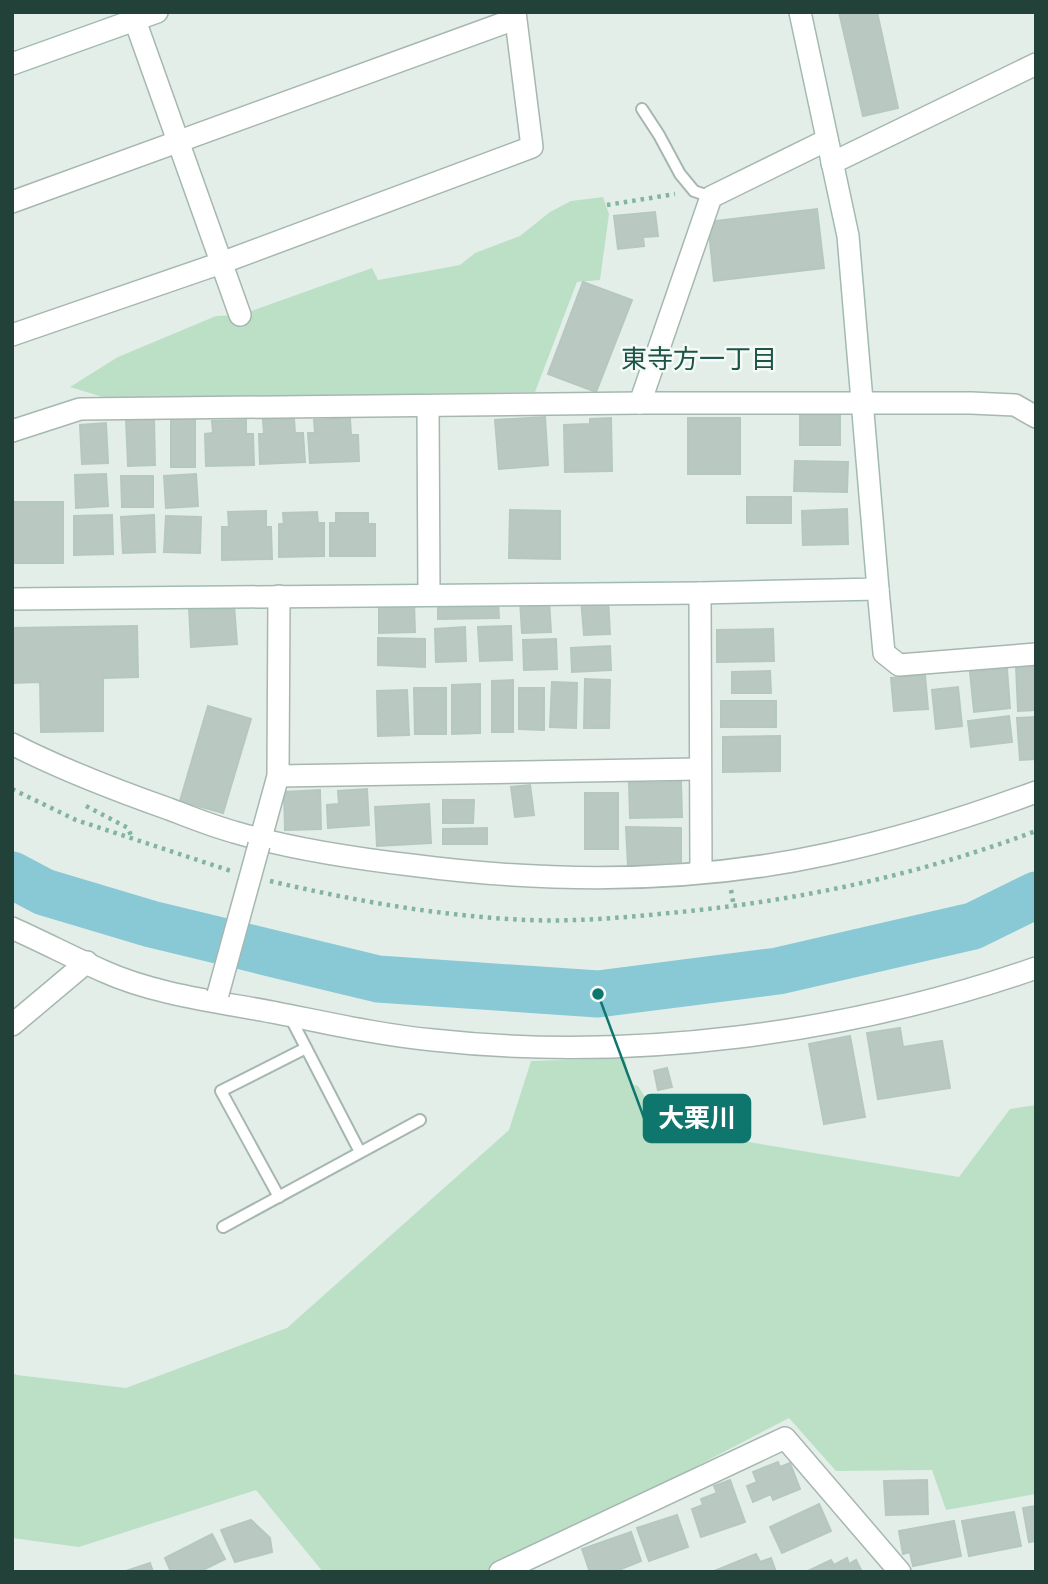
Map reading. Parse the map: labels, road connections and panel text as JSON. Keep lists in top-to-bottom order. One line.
{"districts":["東寺方一丁目"],"places":["大栗川"]}
